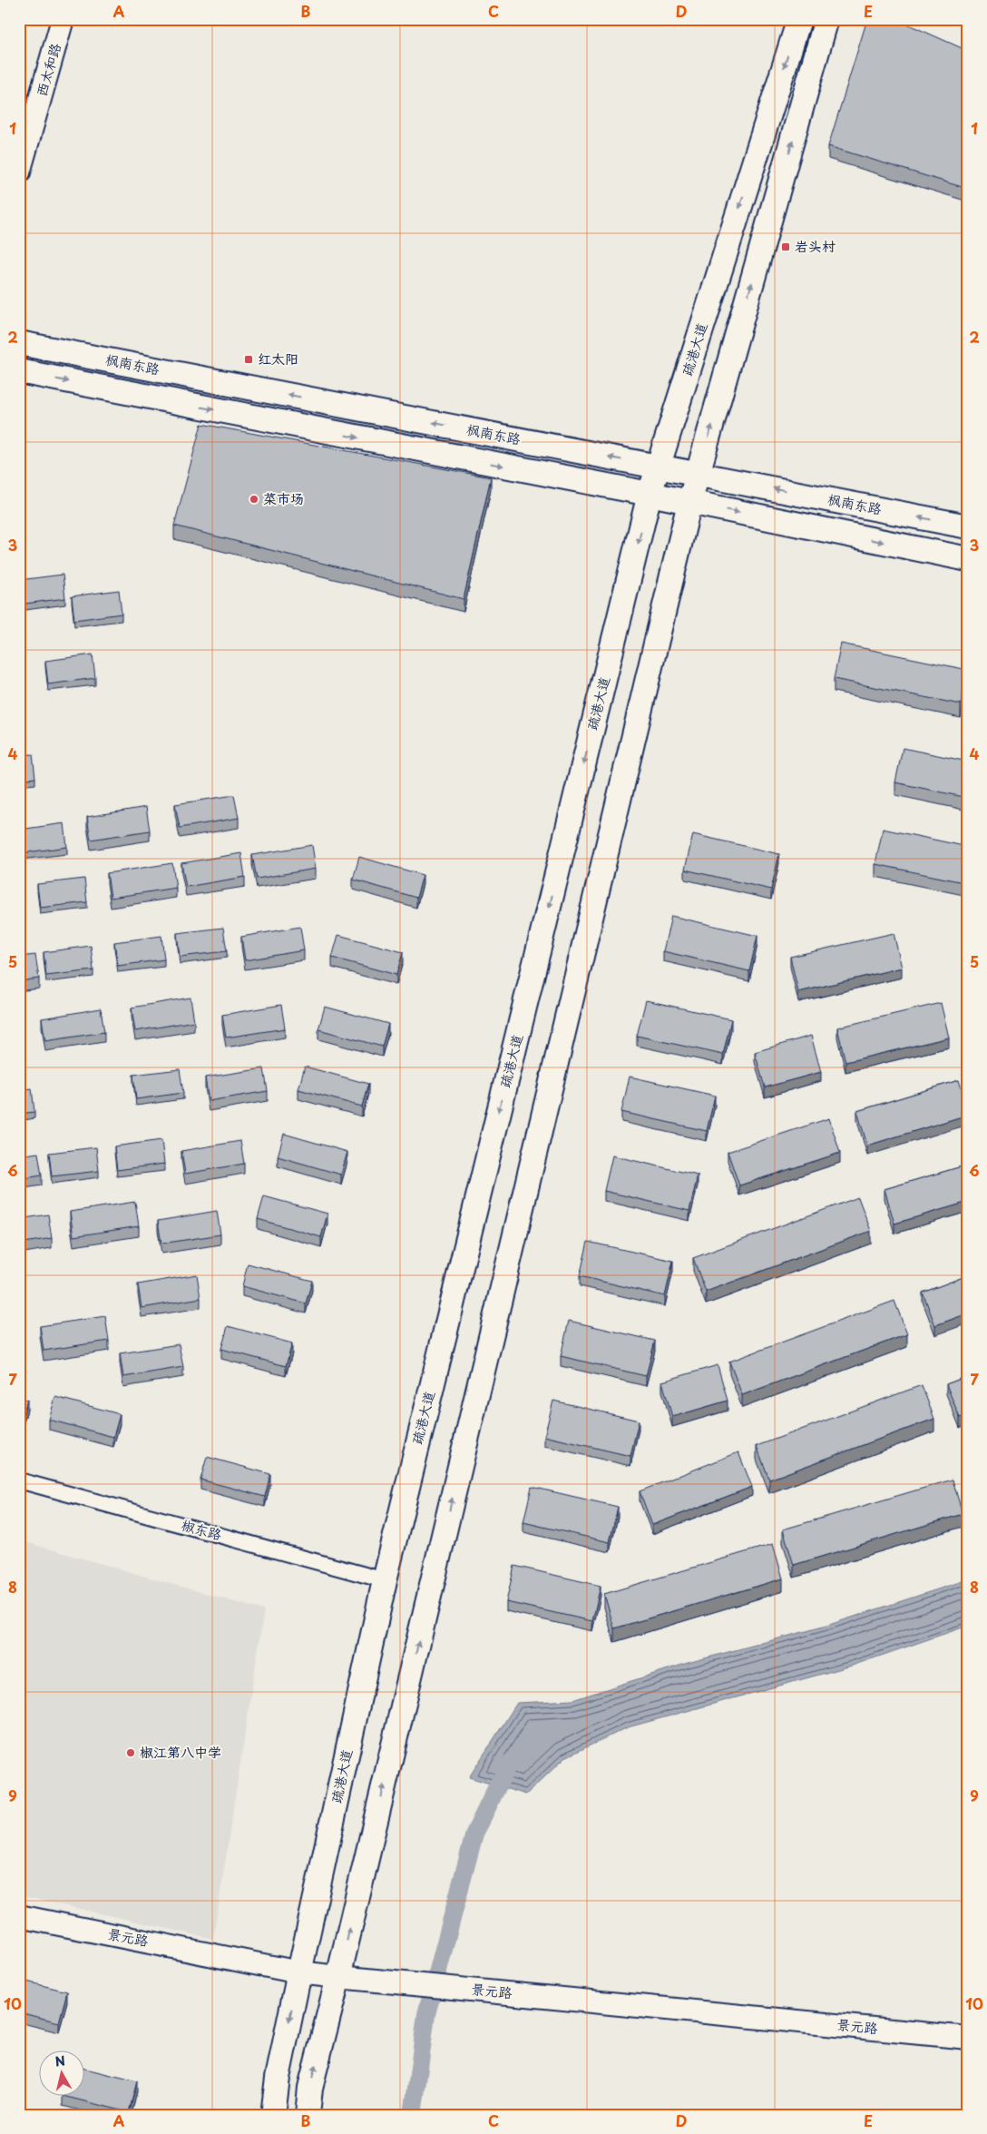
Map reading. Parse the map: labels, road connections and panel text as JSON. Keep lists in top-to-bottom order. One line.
{"streets":{"main road":["西太和路","疏港大道","枫南东路","景元路"],"street":["椒东路"]},"crossings":[["疏港大道","枫南东路"],["疏港大道","椒东路"],["疏港大道","景元路"]],"places":{"transit":["岩头村","红太阳"],"other":["菜市场","椒江第八中学"]},"north":"top","grid":{"columns":["A","B","C","D","E"],"rows":["1","2","3","4","5","6","7","8","9","10"]}}
